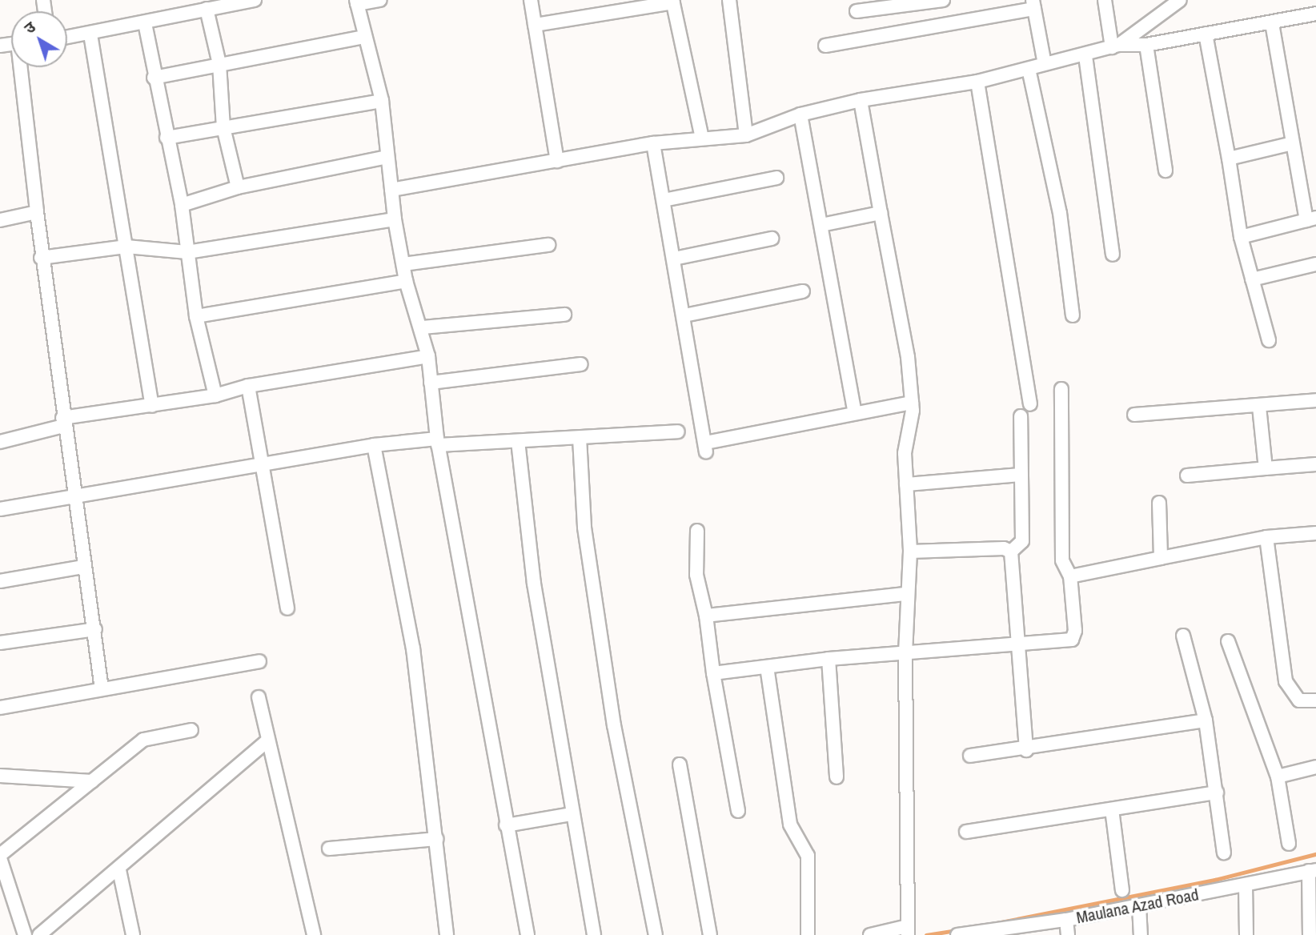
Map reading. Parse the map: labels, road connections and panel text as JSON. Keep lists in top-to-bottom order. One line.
{"streets":{"street":["Maulana Azad Road"]},"north":"top left"}
